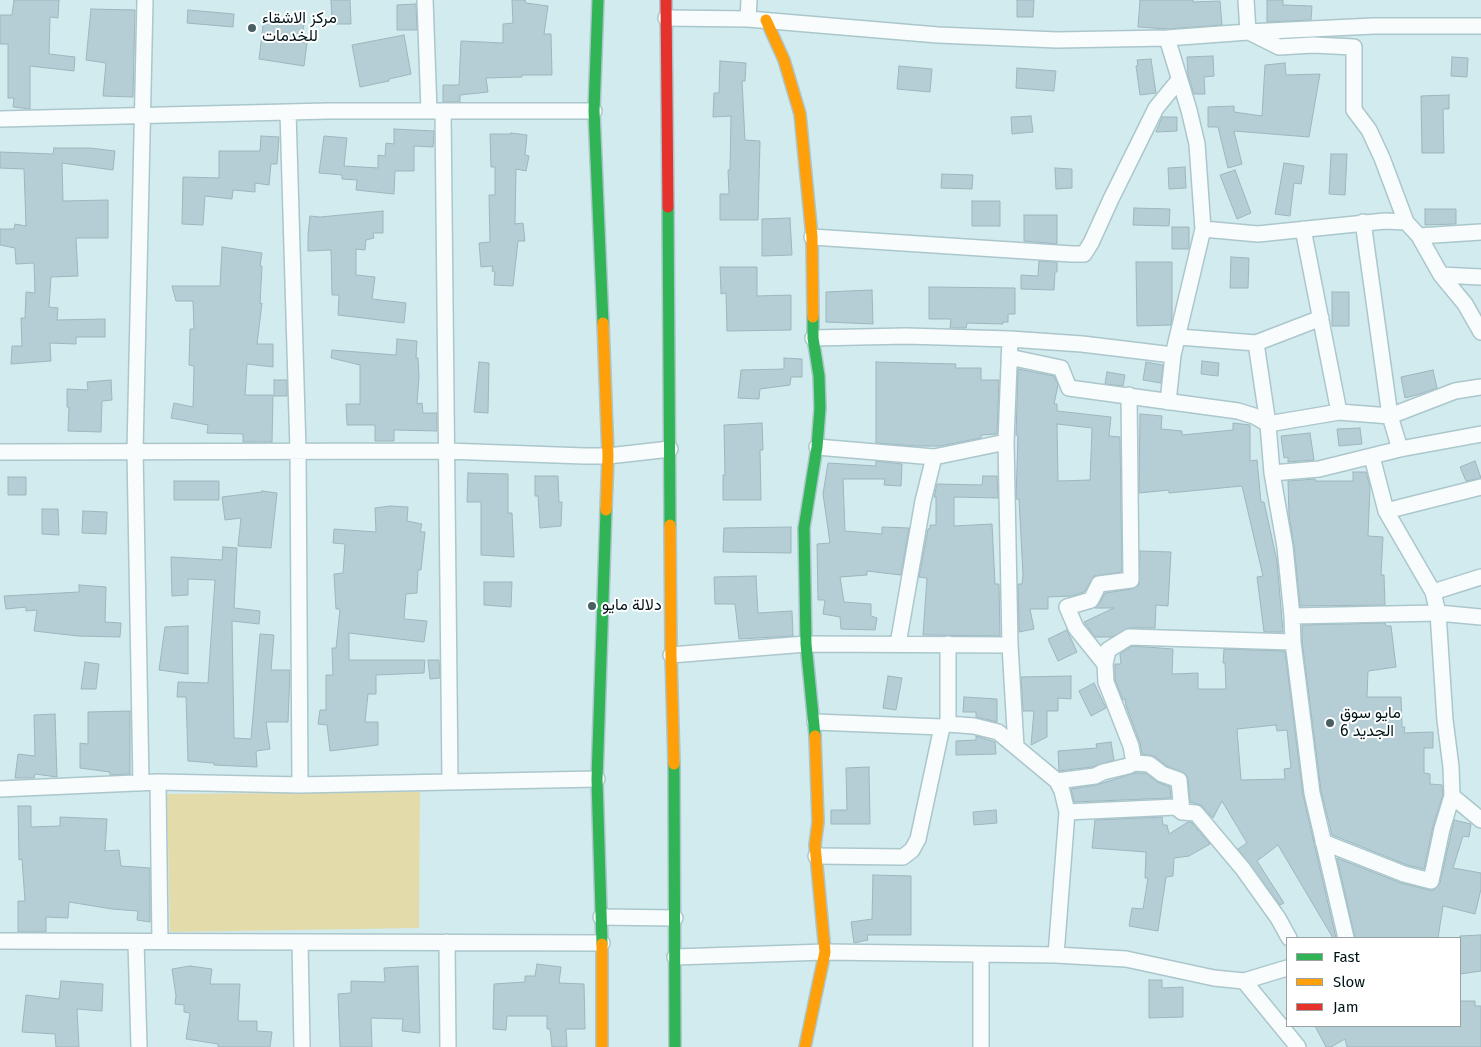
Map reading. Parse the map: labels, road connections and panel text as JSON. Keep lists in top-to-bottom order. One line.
{"places":["مركز الاشقاء للخدمات","دلالة مايو","مايو سوق 6 الجديد"],"legend":["Fast","Slow","Jam"]}
